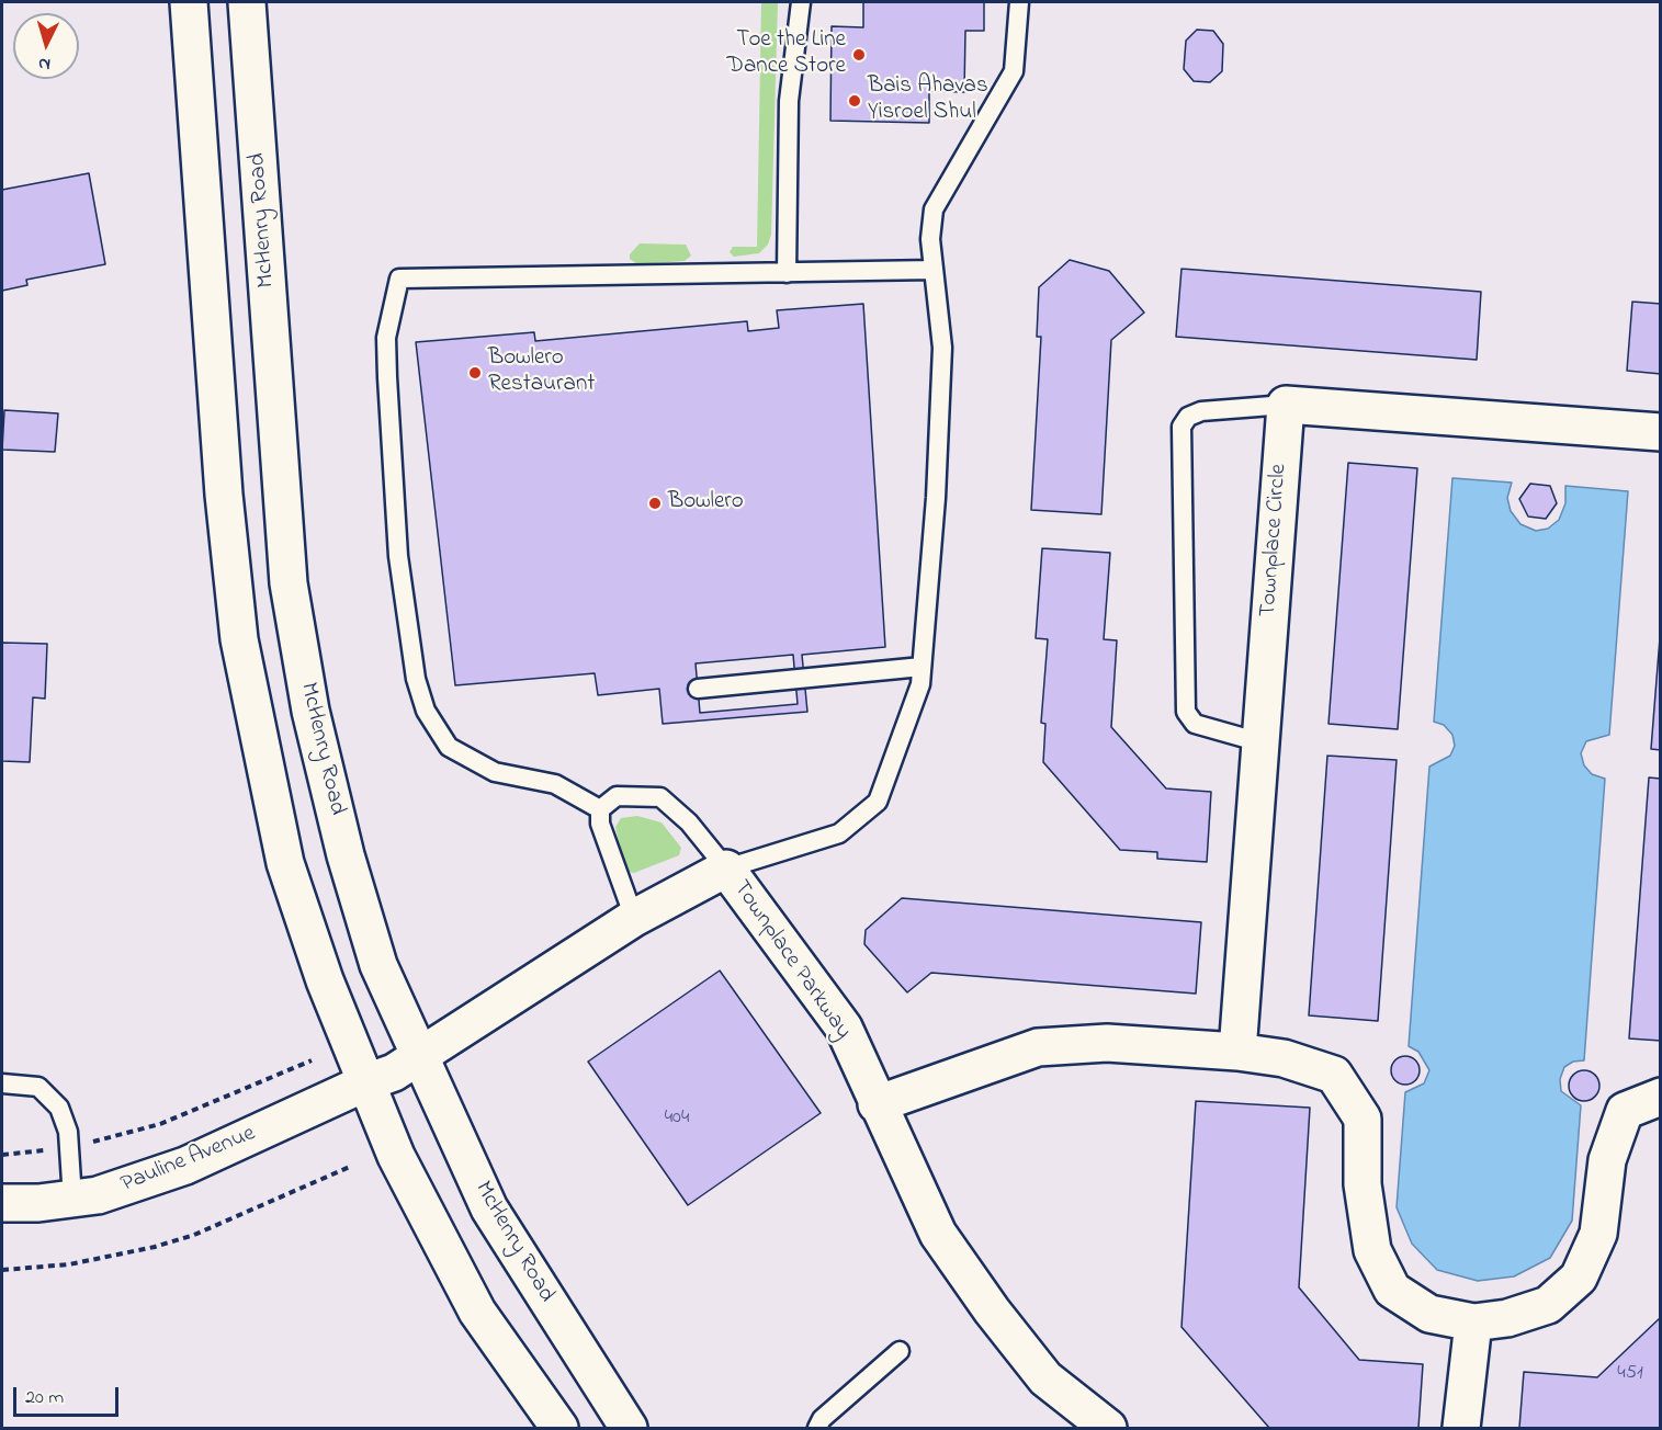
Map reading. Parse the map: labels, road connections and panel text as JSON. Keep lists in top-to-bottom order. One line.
{"streets":{"street":["McHenry Road","Townplace Circle","Townplace Parkway","Pauline Avenue"]},"crossings":[["McHenry Road","Townplace Parkway"],["Townplace Parkway","Pauline Avenue"]],"places":["Toe the Line Dance Store","Bais Ahavas Yisroel Shul","Bowlero Restaurant","Bowlero"],"house_numbers":["404","451"],"scale_bar":"20 m","north":"bottom"}
